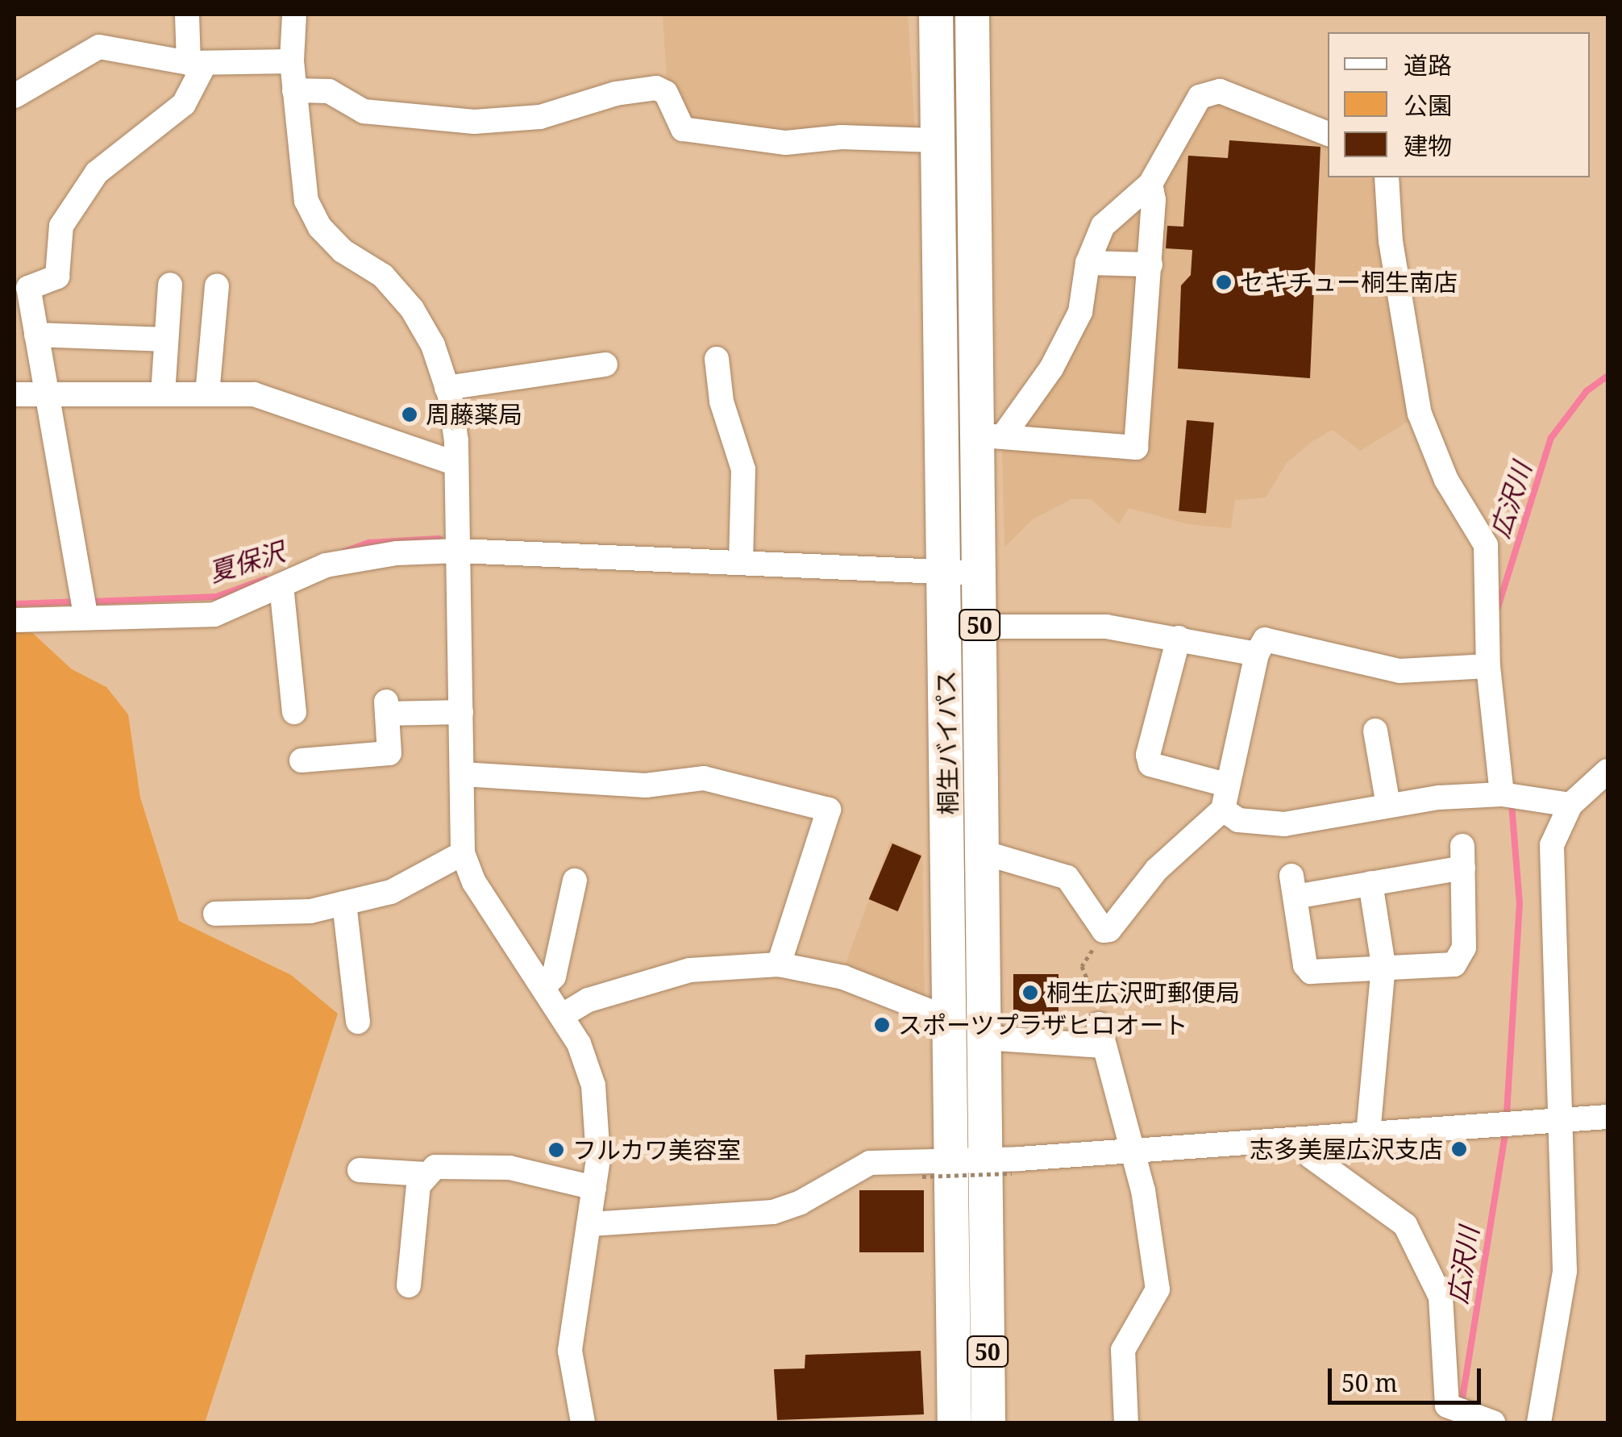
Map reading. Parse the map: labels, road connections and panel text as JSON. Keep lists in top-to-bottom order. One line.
{"streets":{"highway":["50","桐生バイパス"]},"water":["広沢川","夏保沢"],"places":["セキチュー桐生南店","周藤薬局","桐生広沢町郵便局","スポーツプラザヒロオート","志多美屋広沢支店","フルカワ美容室"],"legend":["道路","公園","建物"],"scale_bar":"50 m"}
